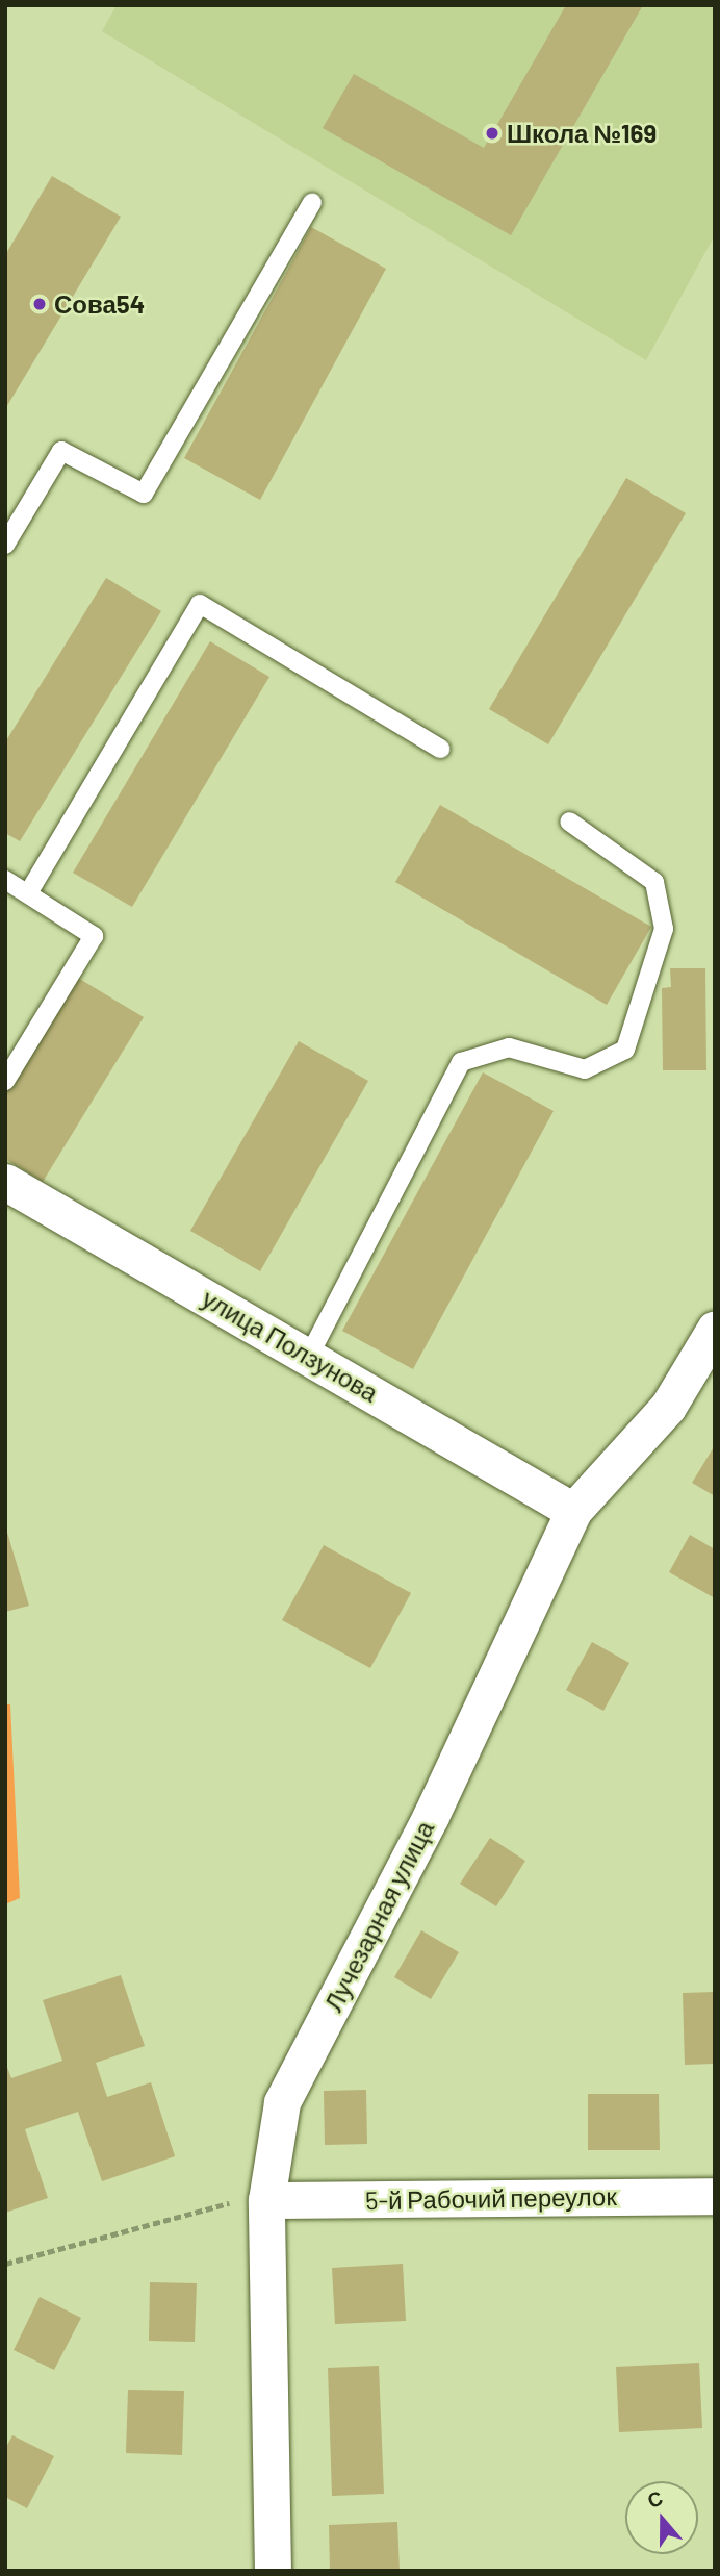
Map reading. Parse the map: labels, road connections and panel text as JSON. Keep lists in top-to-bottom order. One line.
{"streets":{"street":["улица Ползунова","Лучезарная улица","5-й Рабочий переулок"]},"crossings":[["улица Ползунова","Лучезарная улица"],["Лучезарная улица","5-й Рабочий переулок"]],"places":["Школа №169","Сова54"],"north":"top"}
